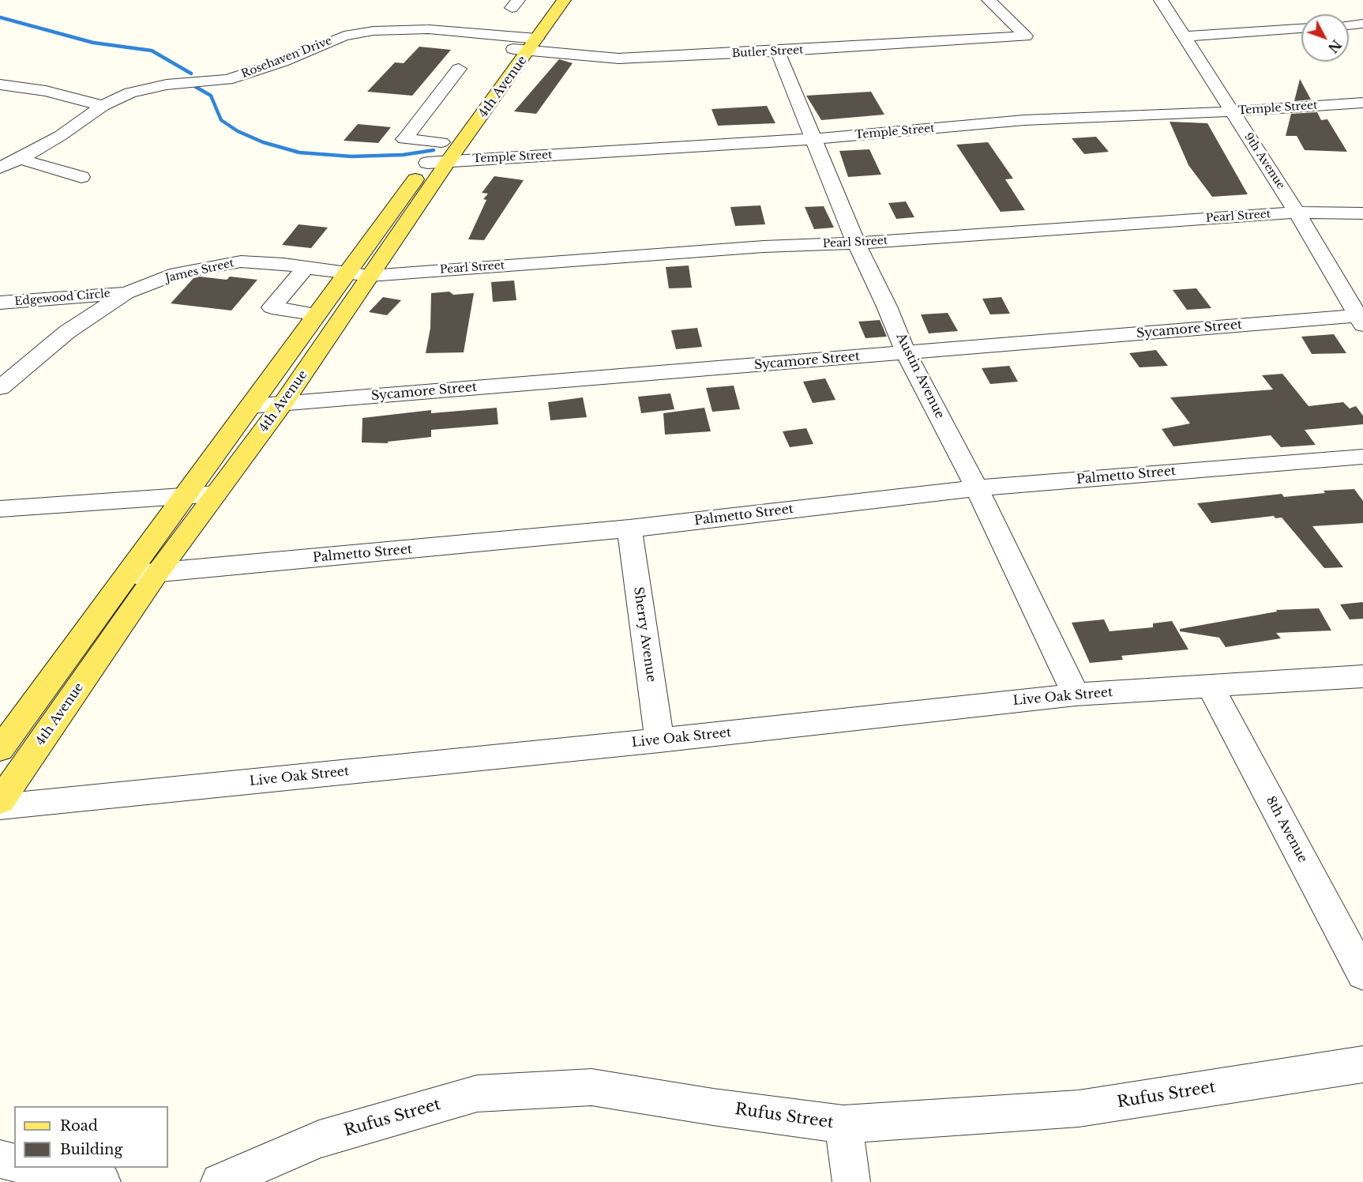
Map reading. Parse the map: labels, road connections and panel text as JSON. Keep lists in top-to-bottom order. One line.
{"streets":{"main road":["4th Avenue"],"street":["Butler Street","Rosehaven Drive","Temple Street","9th Avenue","Pearl Street","James Street","Edgewood Circle","Sycamore Street","Austin Avenue","Palmetto Street","Sherry Avenue","Live Oak Street","8th Avenue","Rufus Street"]},"crossings":[["Butler Street","Rosehaven Drive"],["Butler Street","4th Avenue"],["Butler Street","Austin Avenue"],["Rosehaven Drive","4th Avenue"],["4th Avenue","Temple Street"],["4th Avenue","Pearl Street"],["4th Avenue","James Street"],["4th Avenue","Sycamore Street"],["4th Avenue","Palmetto Street"],["Temple Street","9th Avenue"],["Temple Street","Austin Avenue"],["9th Avenue","Pearl Street"],["9th Avenue","Sycamore Street"],["Pearl Street","James Street"],["Pearl Street","Austin Avenue"],["James Street","Edgewood Circle"],["Sycamore Street","Austin Avenue"],["Austin Avenue","Palmetto Street"],["Austin Avenue","Live Oak Street"],["Palmetto Street","Sherry Avenue"],["Sherry Avenue","Live Oak Street"],["Live Oak Street","8th Avenue"]],"legend":["Road","Building"],"north":"bottom right"}
